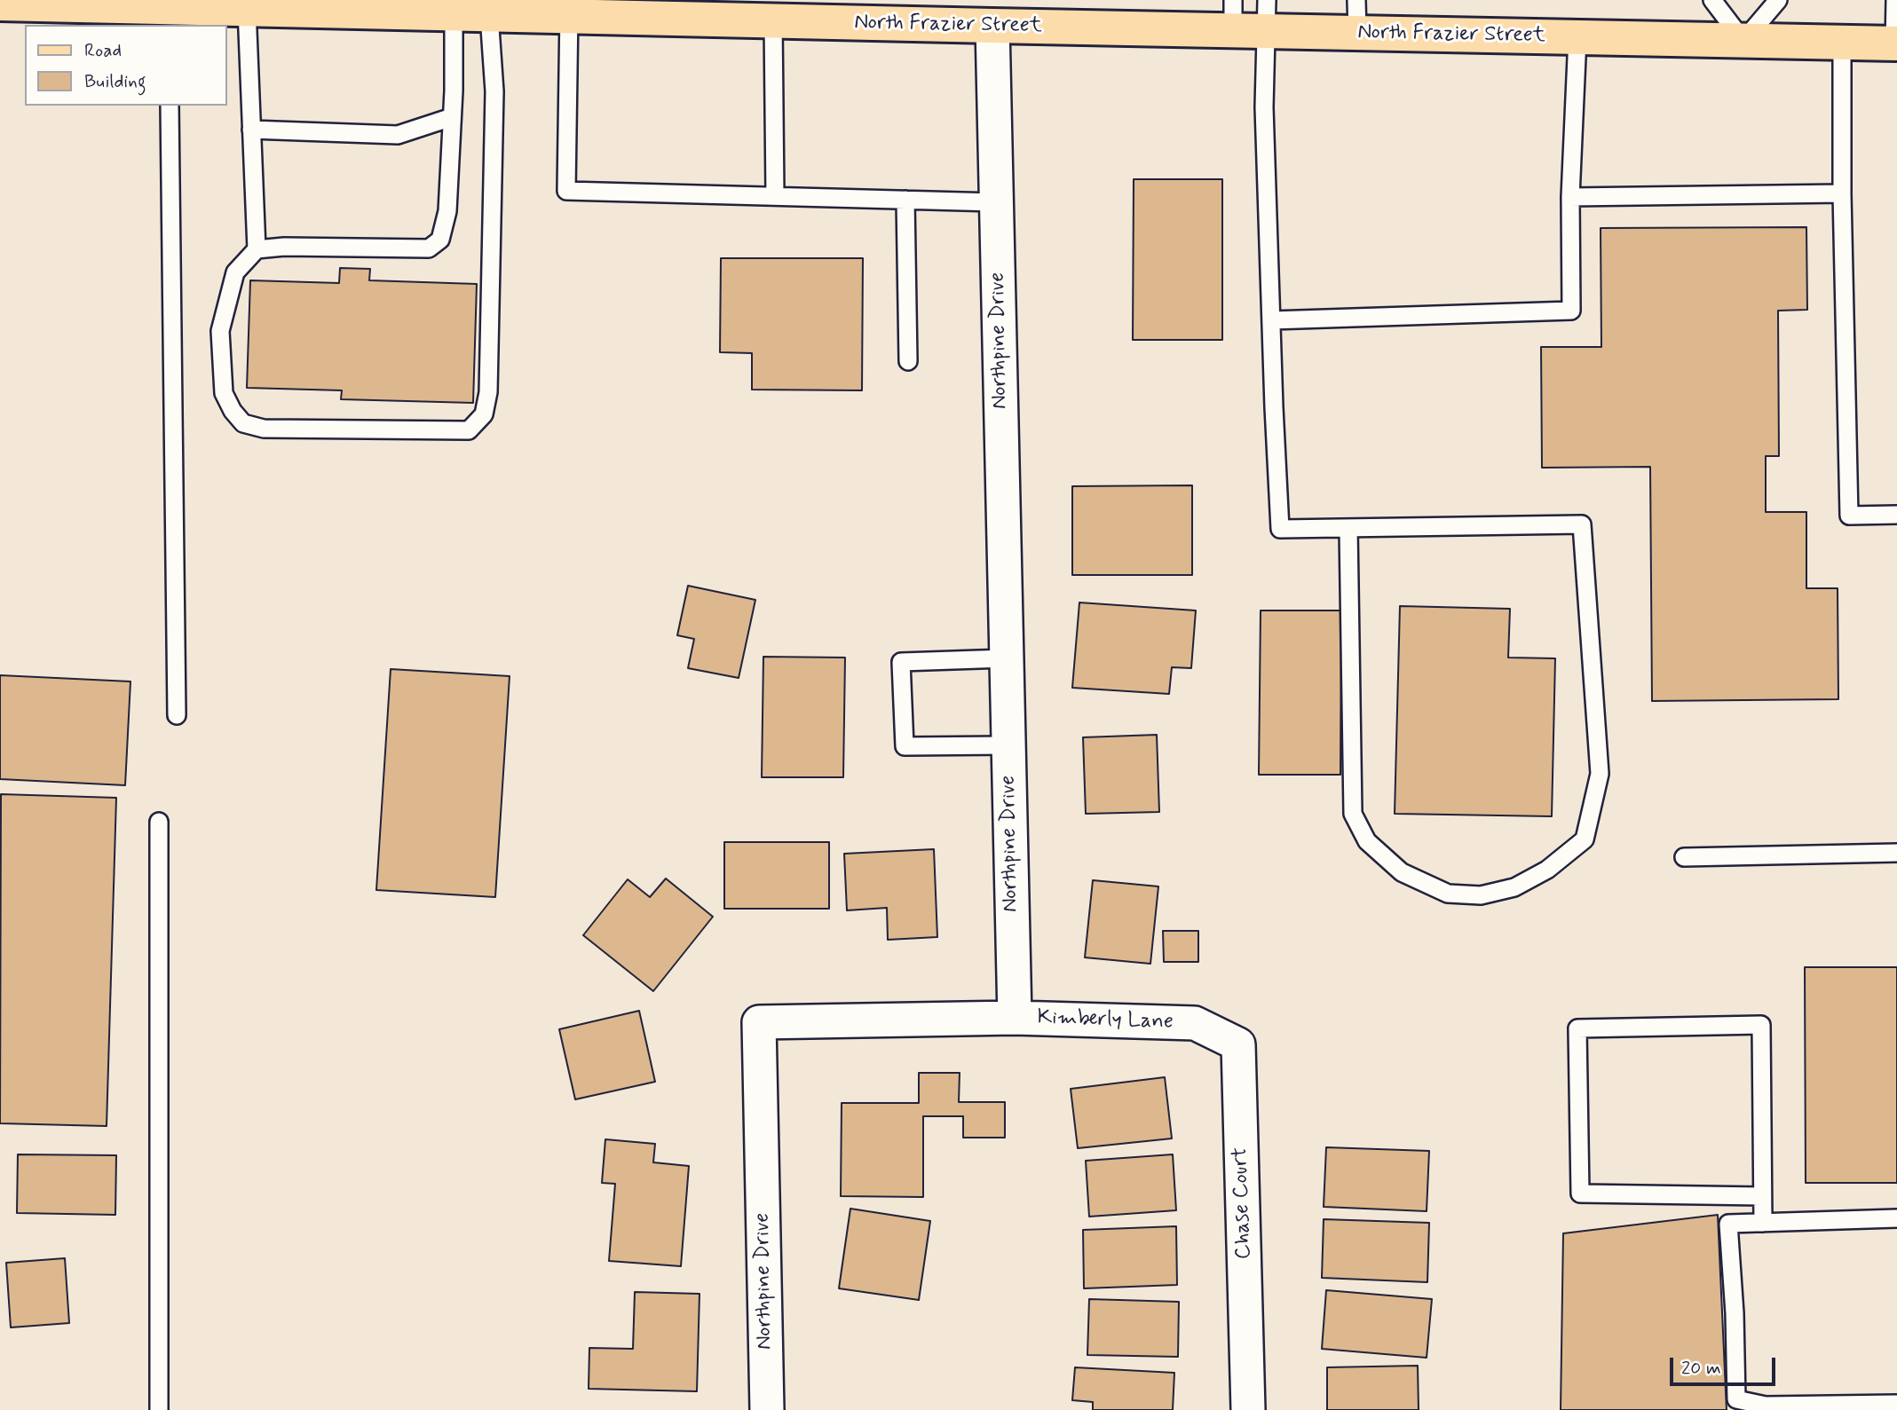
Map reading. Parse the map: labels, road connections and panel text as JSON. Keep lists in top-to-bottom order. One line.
{"streets":{"main road":["North Frazier Street"],"street":["Northpine Drive","Kimberly Lane","Chase Court"]},"crossings":[["North Frazier Street","Northpine Drive"],["Northpine Drive","Kimberly Lane"],["Kimberly Lane","Chase Court"]],"legend":["Road","Building"],"scale_bar":"20 m"}
